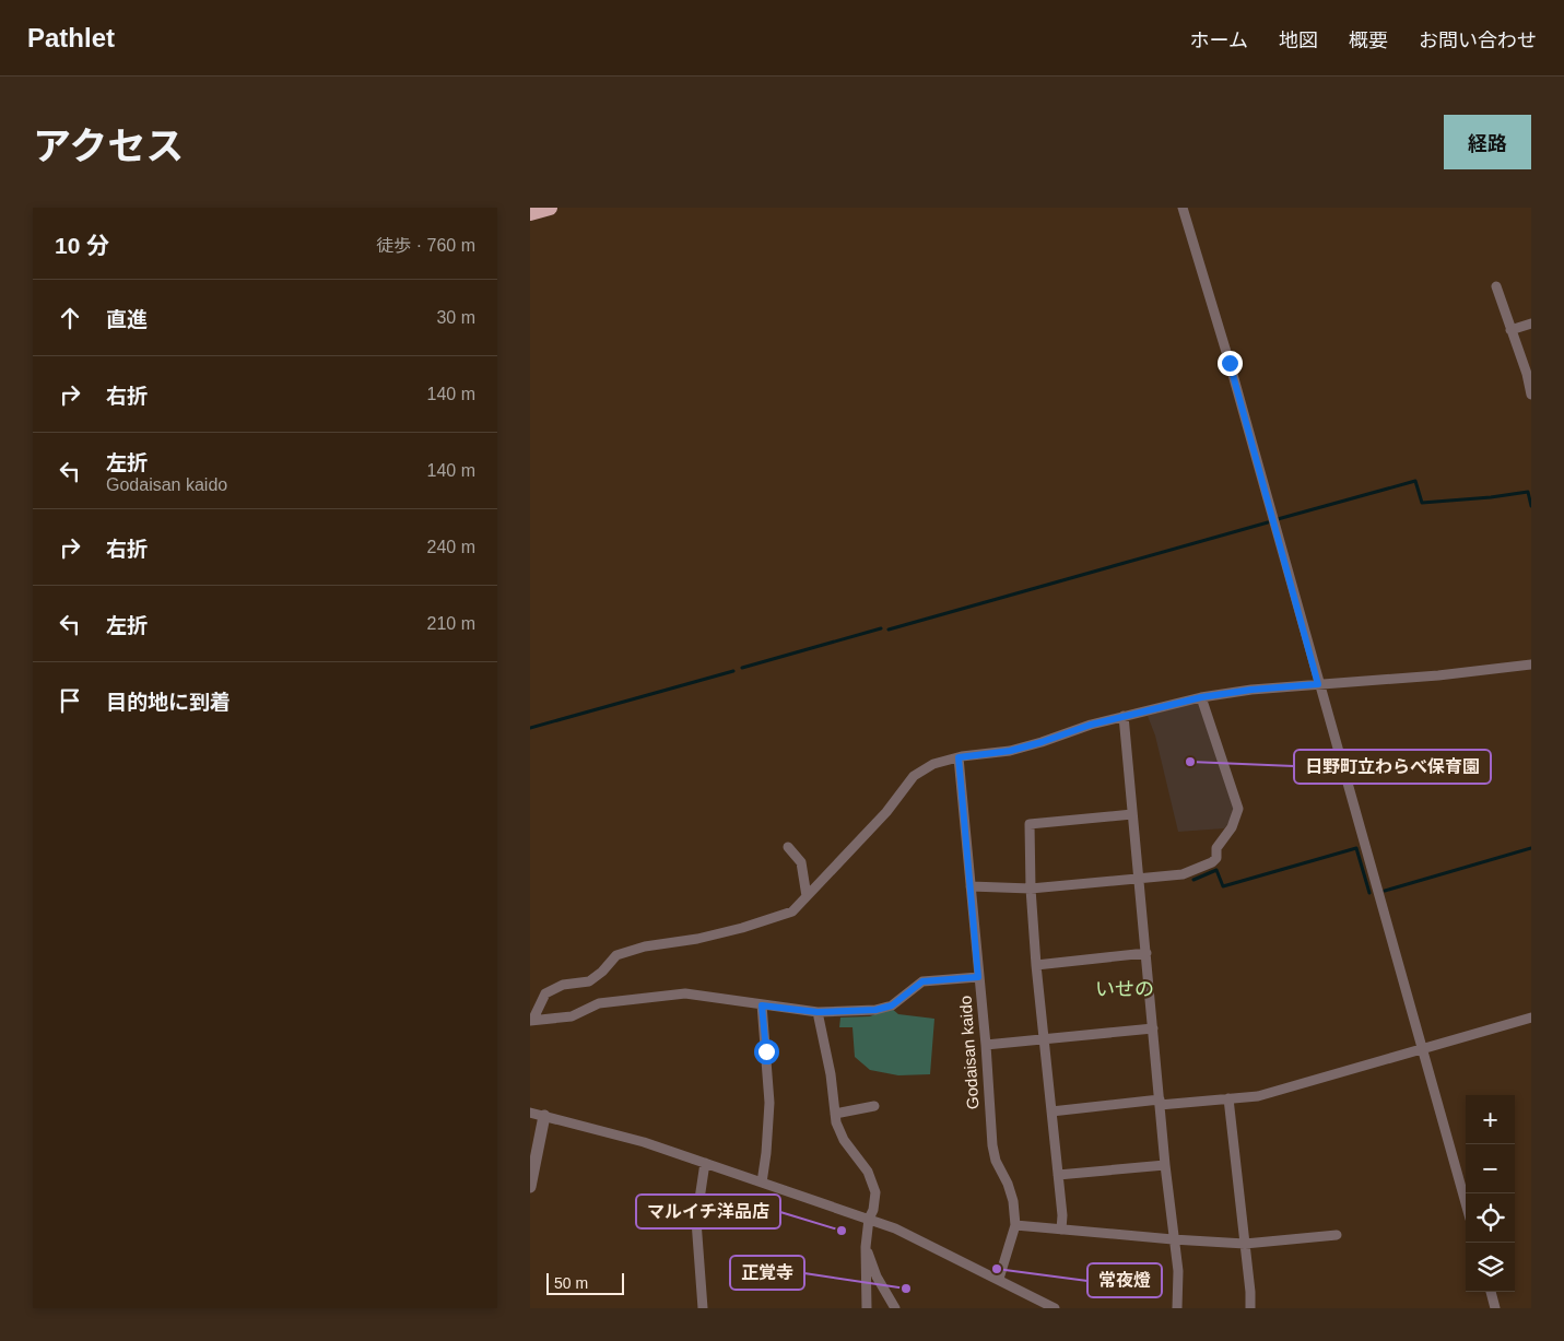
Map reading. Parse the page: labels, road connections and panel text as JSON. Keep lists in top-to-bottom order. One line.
{"streets":{"street":["Godaisan kaido"]},"districts":["いせの"],"places":["日野町立わらべ保育園","マルイチ洋品店","常夜燈","正覚寺"],"scale_bar":"50 m","page":{"header":"Pathlet","nav":["ホーム","地図","概要","お問い合わせ"],"title":"アクセス","buttons":"経路","heading":["10 分","徒歩 · 760 m"],"list":[["直進","30 m"],["右折","140 m"],["左折","Godaisan kaido","140 m"],["右折","240 m"],["左折","210 m"],"目的地に到着"],"map_buttons":["+","−"],"scale":"50 m"}}
